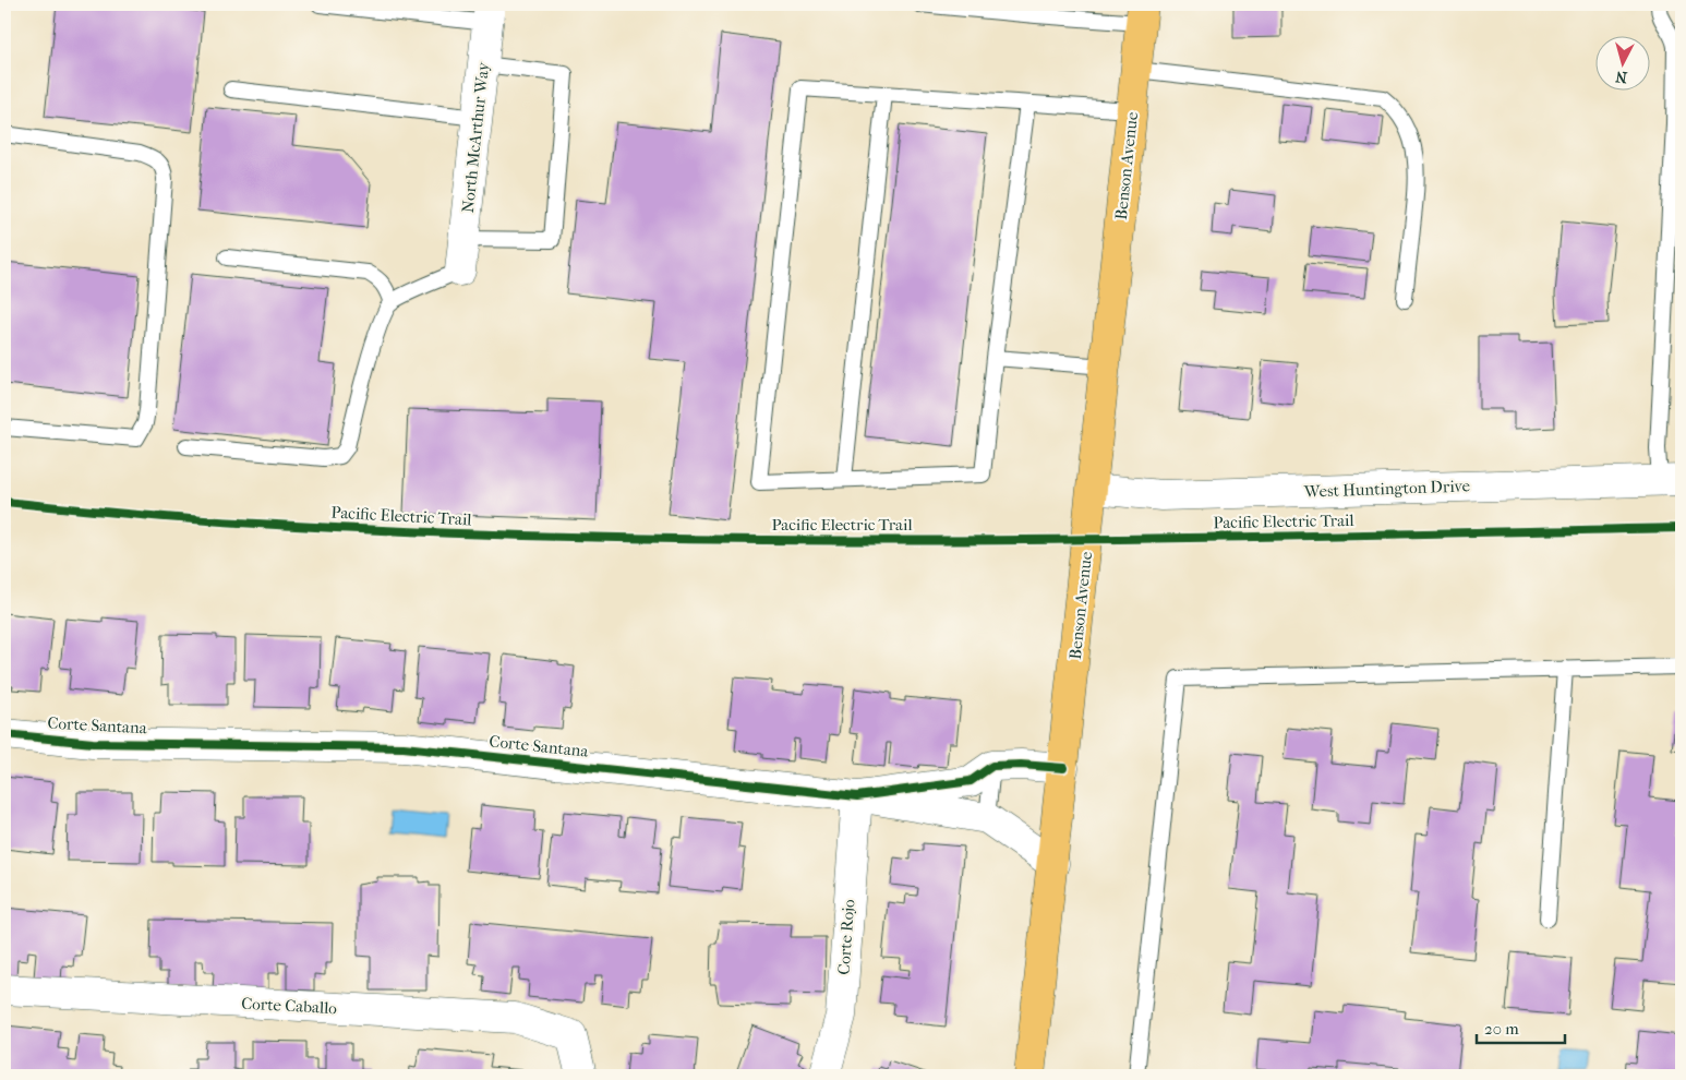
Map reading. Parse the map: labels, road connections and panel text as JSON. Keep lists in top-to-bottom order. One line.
{"streets":{"main road":["Benson Avenue"],"street":["North McArthur Way","West Huntington Drive","Corte Santana","Corte Rojo","Corte Caballo"],"cycle path":["Pacific Electric Trail"]},"crossings":[["Benson Avenue","West Huntington Drive"],["Benson Avenue","Corte Santana"],["Corte Santana","Corte Rojo"]],"scale_bar":"20 m","north":"bottom"}
